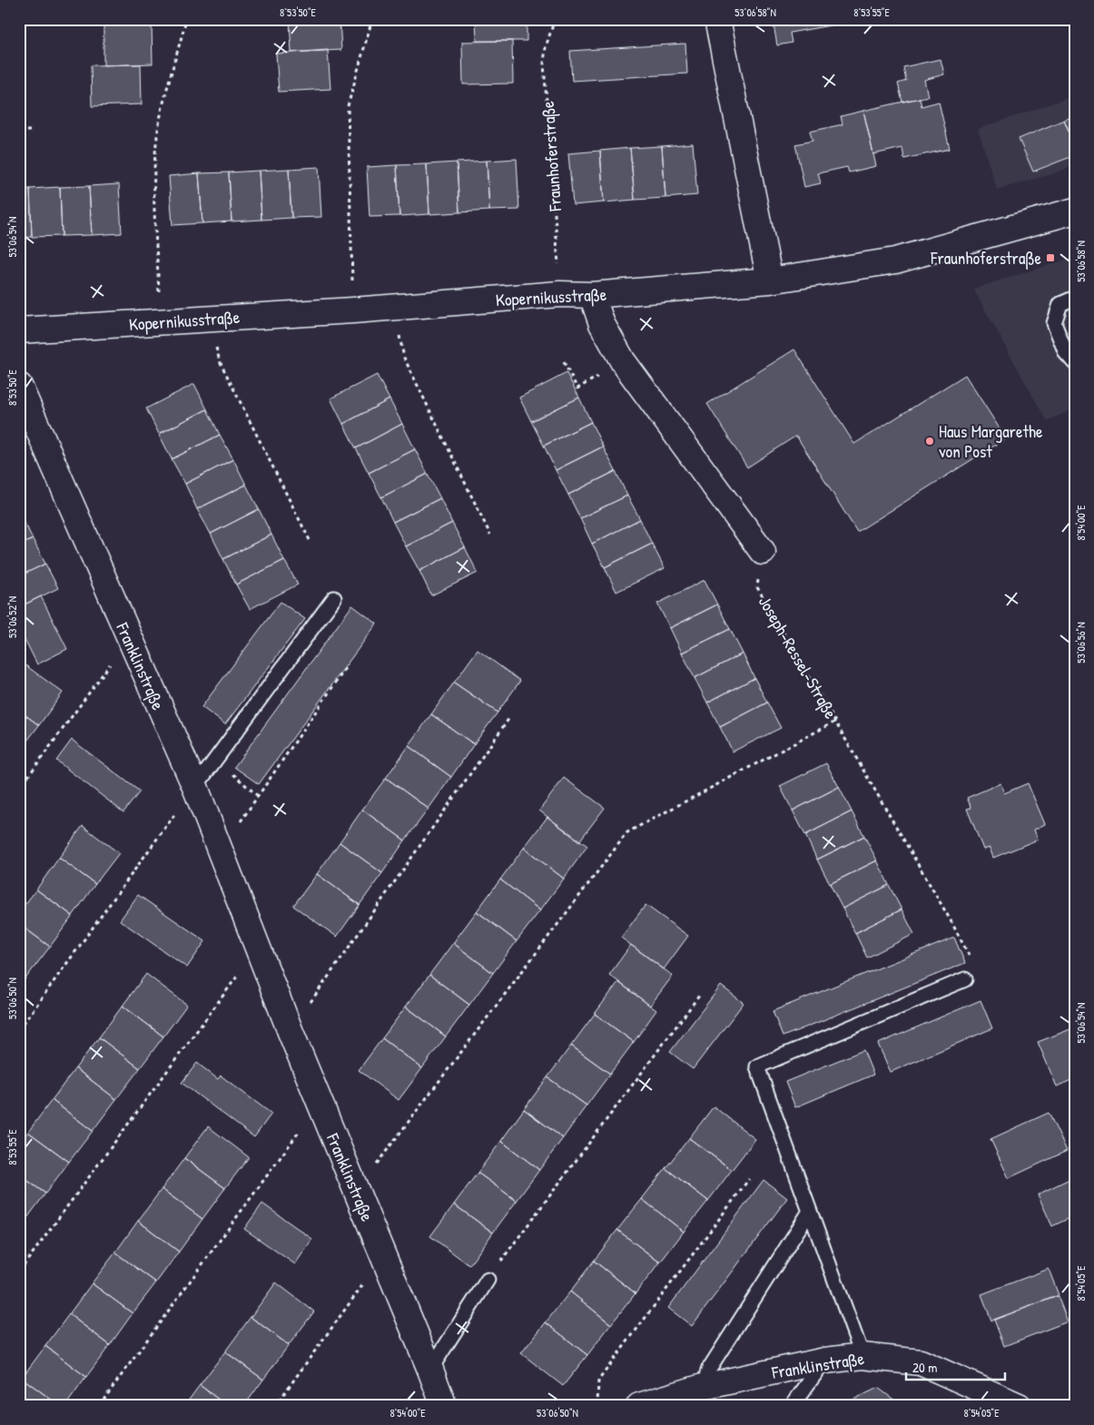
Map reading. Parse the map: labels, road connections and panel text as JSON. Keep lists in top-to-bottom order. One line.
{"streets":{"street":["Kopernikusstraße","Franklinstraße"],"path":["Fraunhoferstraße","Joseph-Ressel-Straße"]},"crossings":[["Fraunhoferstraße","Kopernikusstraße"]],"places":{"transit":["Fraunhoferstraße"],"other":["Haus Margarethe von Post"]},"scale_bar":"20 m","coordinates":["8°53'50\"E","53°06'58\"N","8°53'55\"E","53°06'54\"N","8°54'00\"E","53°06'52\"N","53°06'56\"N","53°06'50\"N","8°54'05\"E"]}
